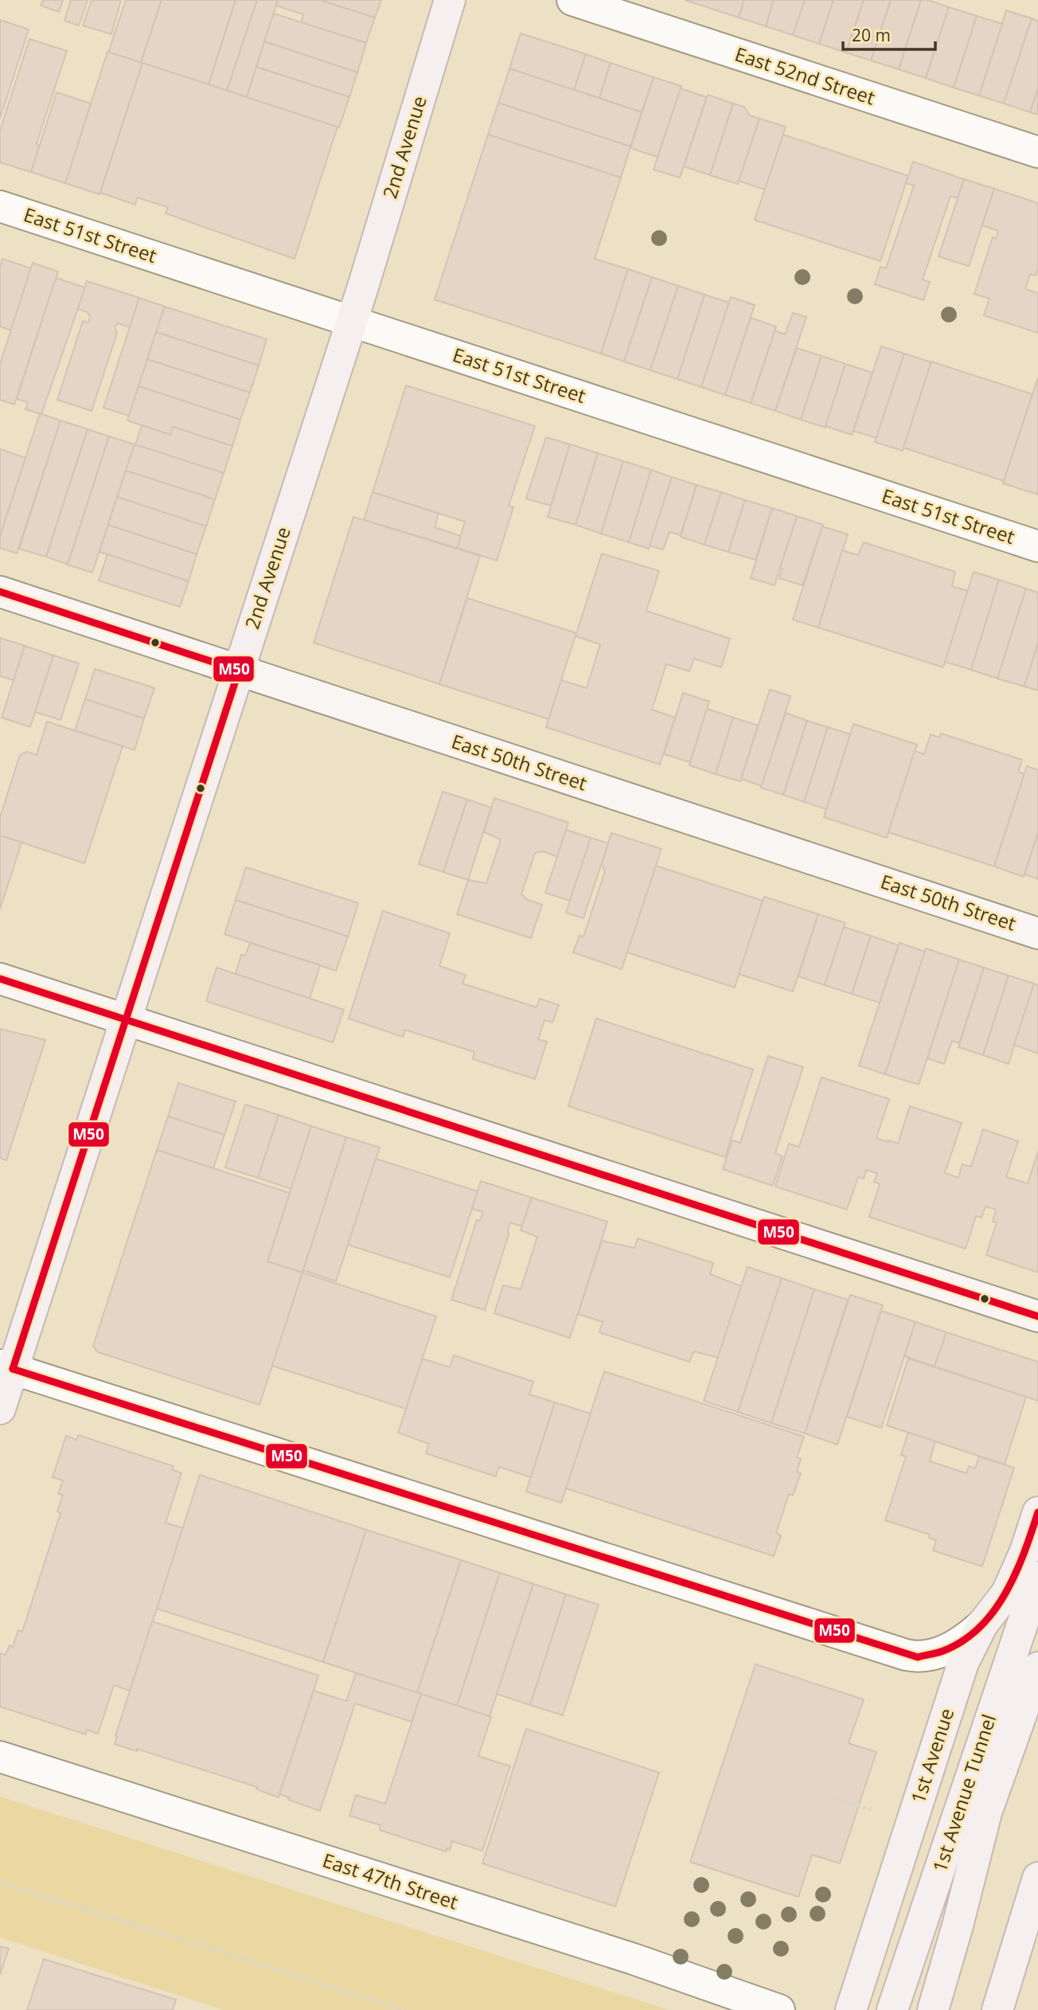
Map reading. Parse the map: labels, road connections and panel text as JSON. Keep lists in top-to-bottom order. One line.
{"streets":{"main road":["2nd Avenue","East 50th Street","1st Avenue","1st Avenue Tunnel"],"street":["East 52nd Street","East 51st Street","East 47th Street"]},"crossings":[["2nd Avenue","East 51st Street"],["2nd Avenue","East 50th Street"]],"lines":["transit line M50"],"scale_bar":"20 m"}
